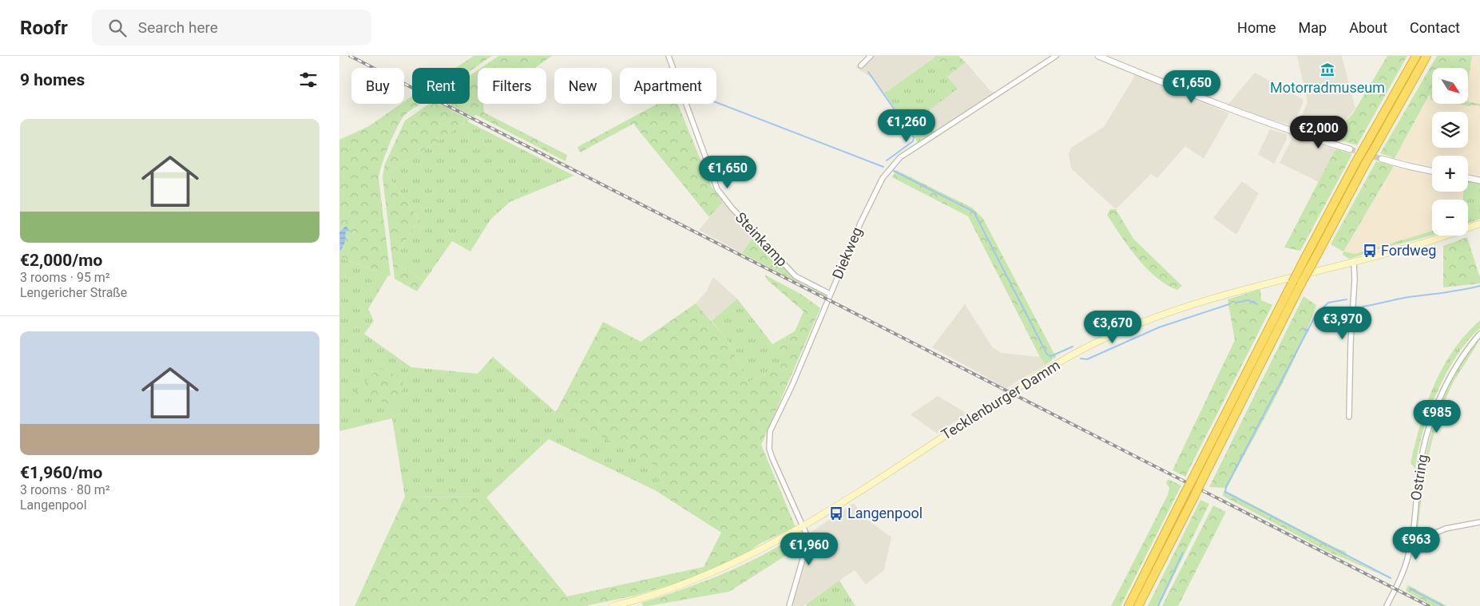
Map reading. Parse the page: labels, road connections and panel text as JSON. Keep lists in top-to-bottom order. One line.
{"streets":{"main road":["Tecklenburger Damm"],"street":["Steinkamp","Diekweg","Ostring"]},"crossings":[["Steinkamp","Diekweg"],["Diekweg","Tecklenburger Damm"]],"places":{"museum":["Motorradmuseum"],"bus stop":["Fordweg","Langenpool"]},"north":"bottom right","page":{"header":"Roofr","search":"Search here","nav":["Home","Map","About","Contact"],"heading":"9 homes","map_buttons":["+","−"],"chip":["Buy","Rent","Filters","New","Apartment"],"price":["€1,650","€1,260","€2,000","€1,650","€3,970","€3,670","€985","€963","€1,960"],"list":[{"name":"€2,000/mo","note":"3 rooms · 95 m² · Lengericher Straße"},{"name":"€1,960/mo","note":"3 rooms · 80 m² · Langenpool"}]}}
